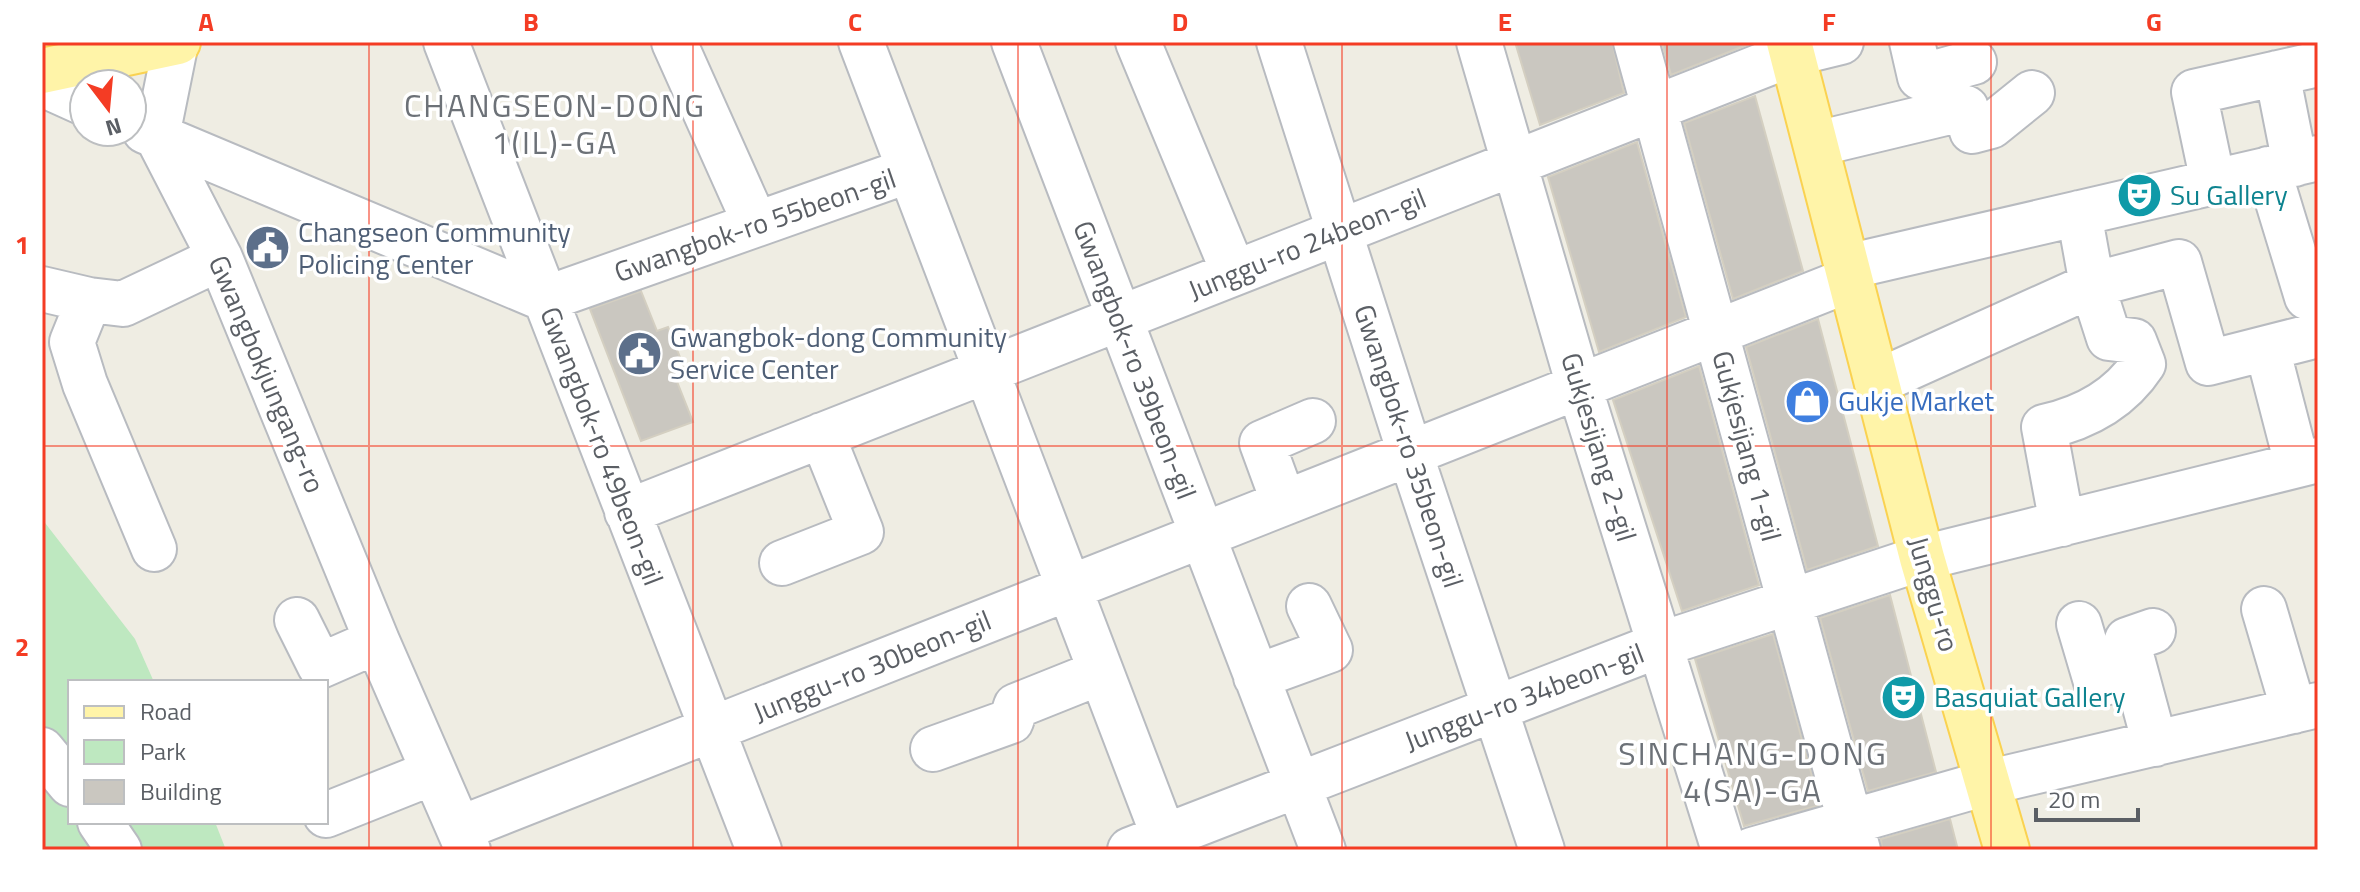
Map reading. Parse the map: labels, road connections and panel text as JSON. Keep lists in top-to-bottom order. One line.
{"streets":{"main road":["Junggu-ro"],"street":["Gwangbok-ro 55beon-gil","Junggu-ro 24beon-gil","Gwangbok-ro 39beon-gil","Gwangbokjungang-ro","Gwangbok-ro 49beon-gil","Gwangbok-ro 35beon-gil","Gukjesijang 1-gil","Gukjesijang 2-gil","Junggu-ro 30beon-gil","Junggu-ro 34beon-gil"]},"crossings":[["Gwangbok-ro 55beon-gil","Gwangbok-ro 49beon-gil"],["Junggu-ro 24beon-gil","Gwangbok-ro 39beon-gil"],["Junggu-ro 24beon-gil","Gwangbok-ro 49beon-gil"],["Junggu-ro 24beon-gil","Gwangbok-ro 35beon-gil"],["Junggu-ro 24beon-gil","Gukjesijang 1-gil"],["Junggu-ro 24beon-gil","Gukjesijang 2-gil"],["Junggu-ro 24beon-gil","Junggu-ro"],["Gwangbok-ro 39beon-gil","Junggu-ro 30beon-gil"],["Gwangbok-ro 39beon-gil","Junggu-ro 34beon-gil"],["Gwangbokjungang-ro","Junggu-ro 30beon-gil"],["Gwangbok-ro 49beon-gil","Junggu-ro 30beon-gil"],["Gwangbok-ro 35beon-gil","Junggu-ro 30beon-gil"],["Gwangbok-ro 35beon-gil","Junggu-ro 34beon-gil"],["Gukjesijang 1-gil","Junggu-ro 30beon-gil"],["Gukjesijang 1-gil","Junggu-ro 34beon-gil"],["Gukjesijang 2-gil","Junggu-ro 30beon-gil"],["Gukjesijang 2-gil","Junggu-ro 34beon-gil"],["Junggu-ro","Junggu-ro 30beon-gil"],["Junggu-ro","Junggu-ro 34beon-gil"]],"districts":["CHANGSEON-DONG 1(IL)-GA","SINCHANG-DONG 4(SA)-GA"],"places":{"theatre":["Su Gallery","Basquiat Gallery"],"public building":["Changseon Community Policing Center","Gwangbok-dong Community Service Center"],"shop":["Gukje Market"]},"legend":["Road","Park","Building"],"scale_bar":"20 m","north":"bottom","grid":{"columns":["A","B","C","D","E","F","G"],"rows":["1","2"]}}
